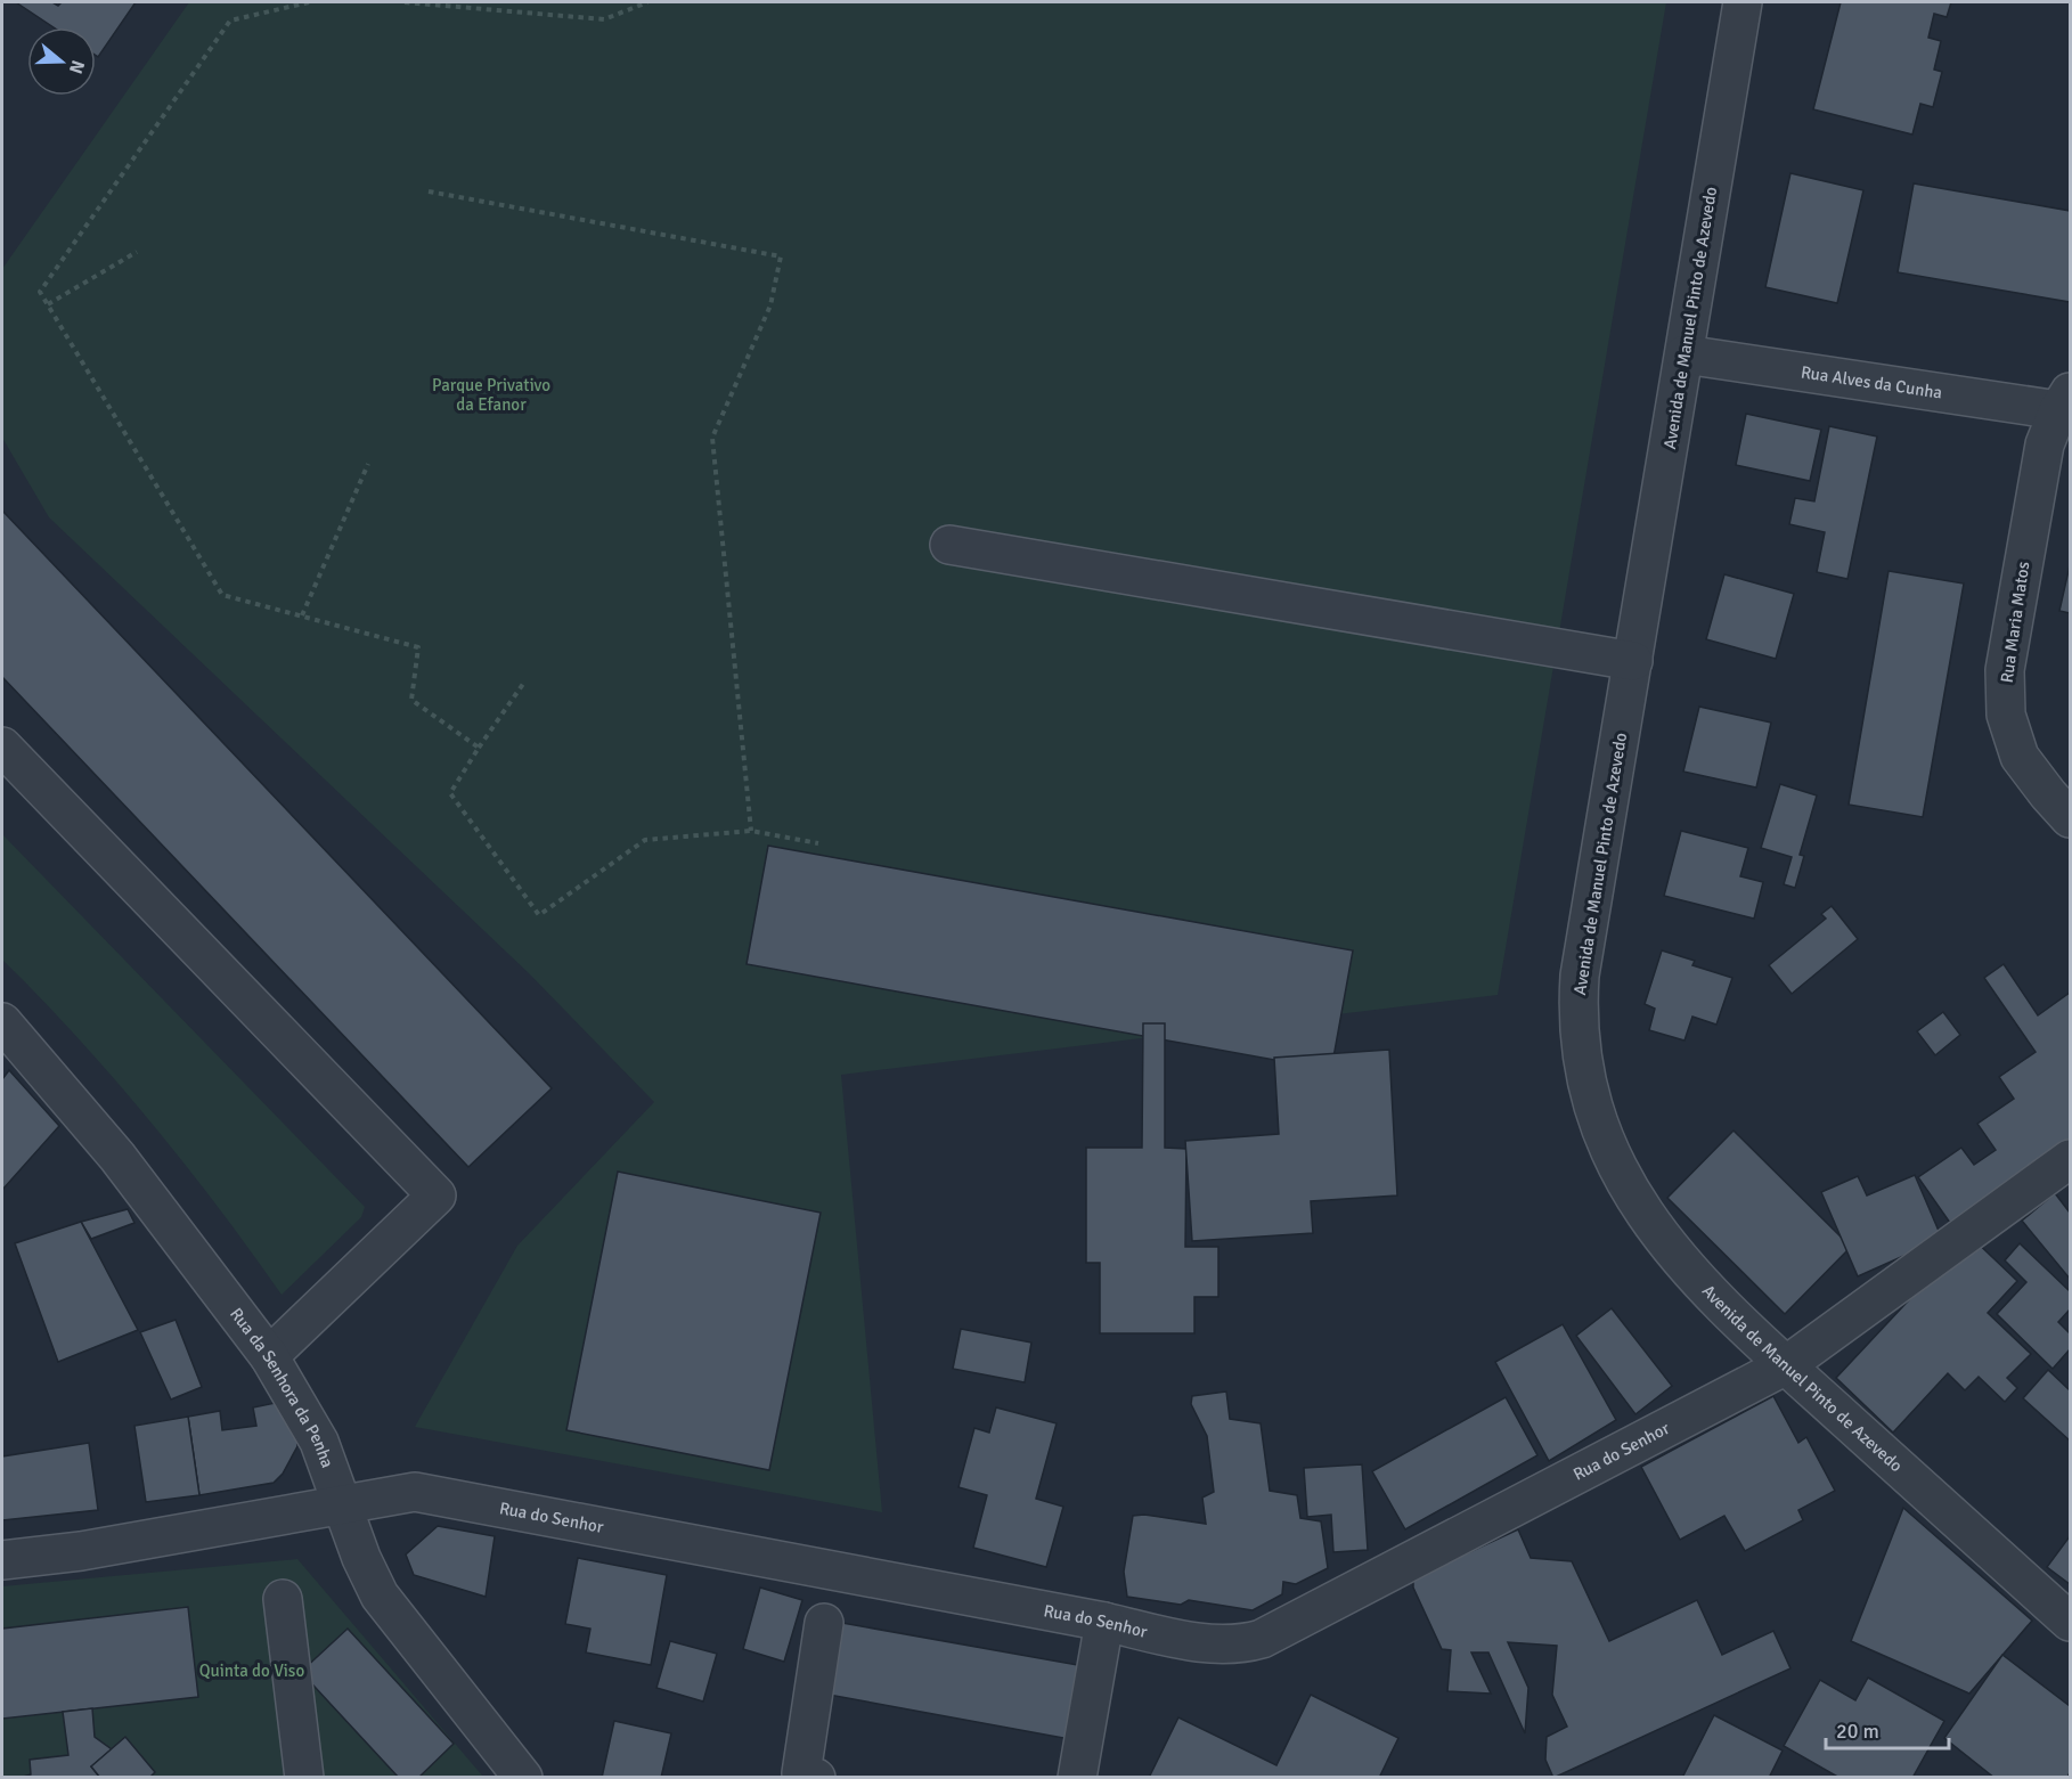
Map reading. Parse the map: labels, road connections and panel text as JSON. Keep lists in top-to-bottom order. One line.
{"streets":{"street":["Avenida de Manuel Pinto de Azevedo","Rua Alves da Cunha","Rua Maria Matos","Rua da Senhora da Penha","Rua do Senhor"]},"crossings":[["Avenida de Manuel Pinto de Azevedo","Rua Alves da Cunha"],["Avenida de Manuel Pinto de Azevedo","Rua do Senhor"],["Rua Alves da Cunha","Rua Maria Matos"],["Rua da Senhora da Penha","Rua do Senhor"]],"parks":["Parque Privativo da Efanor","Quinta do Viso"],"scale_bar":"20 m","north":"right"}
